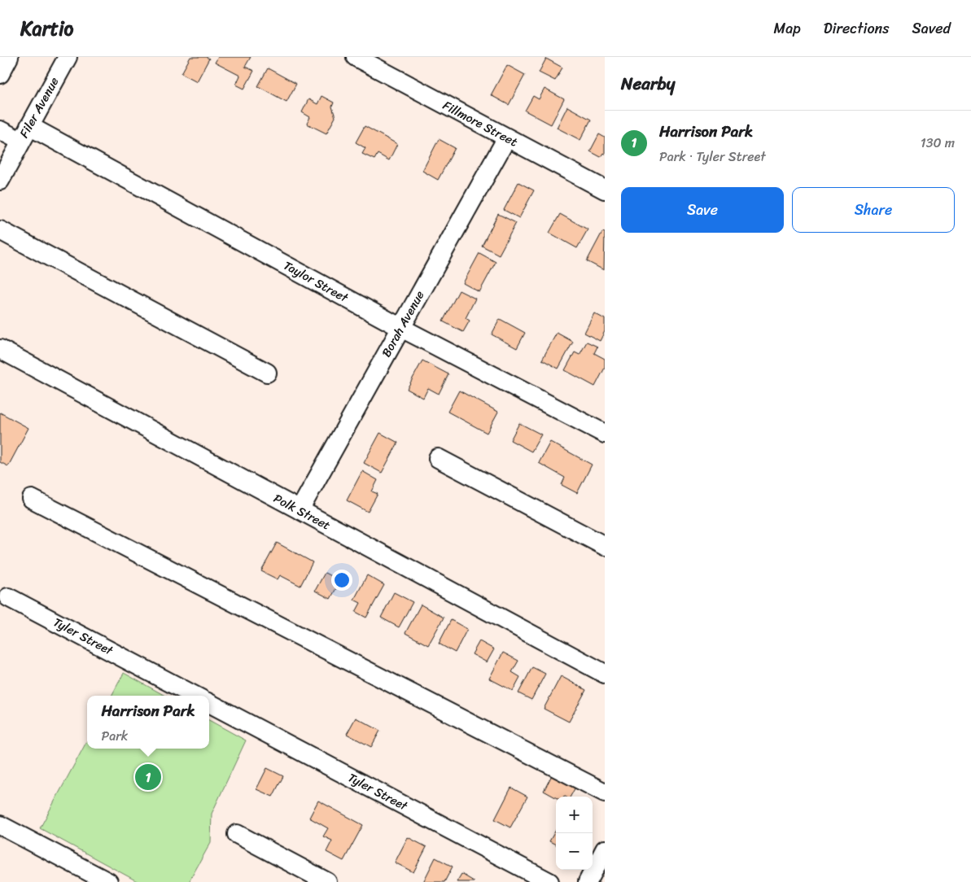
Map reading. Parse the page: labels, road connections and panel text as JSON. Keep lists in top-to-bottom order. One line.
{"streets":{"street":["Filer Avenue","Fillmore Street","Taylor Street","Borah Avenue","Polk Street","Tyler Street"]},"crossings":[["Filer Avenue","Taylor Street"],["Fillmore Street","Borah Avenue"],["Taylor Street","Borah Avenue"],["Borah Avenue","Polk Street"]],"page":{"header":"Kartio","nav":["Map","Directions","Saved"],"heading":"Nearby","list":[{"mark":"1","name":"Harrison Park","note":"Park · Tyler Street","value":"130 m"}],"buttons":["Save","Share"],"popup":["Harrison Park","Park"],"pins":"1","map_buttons":["+","−"]}}
